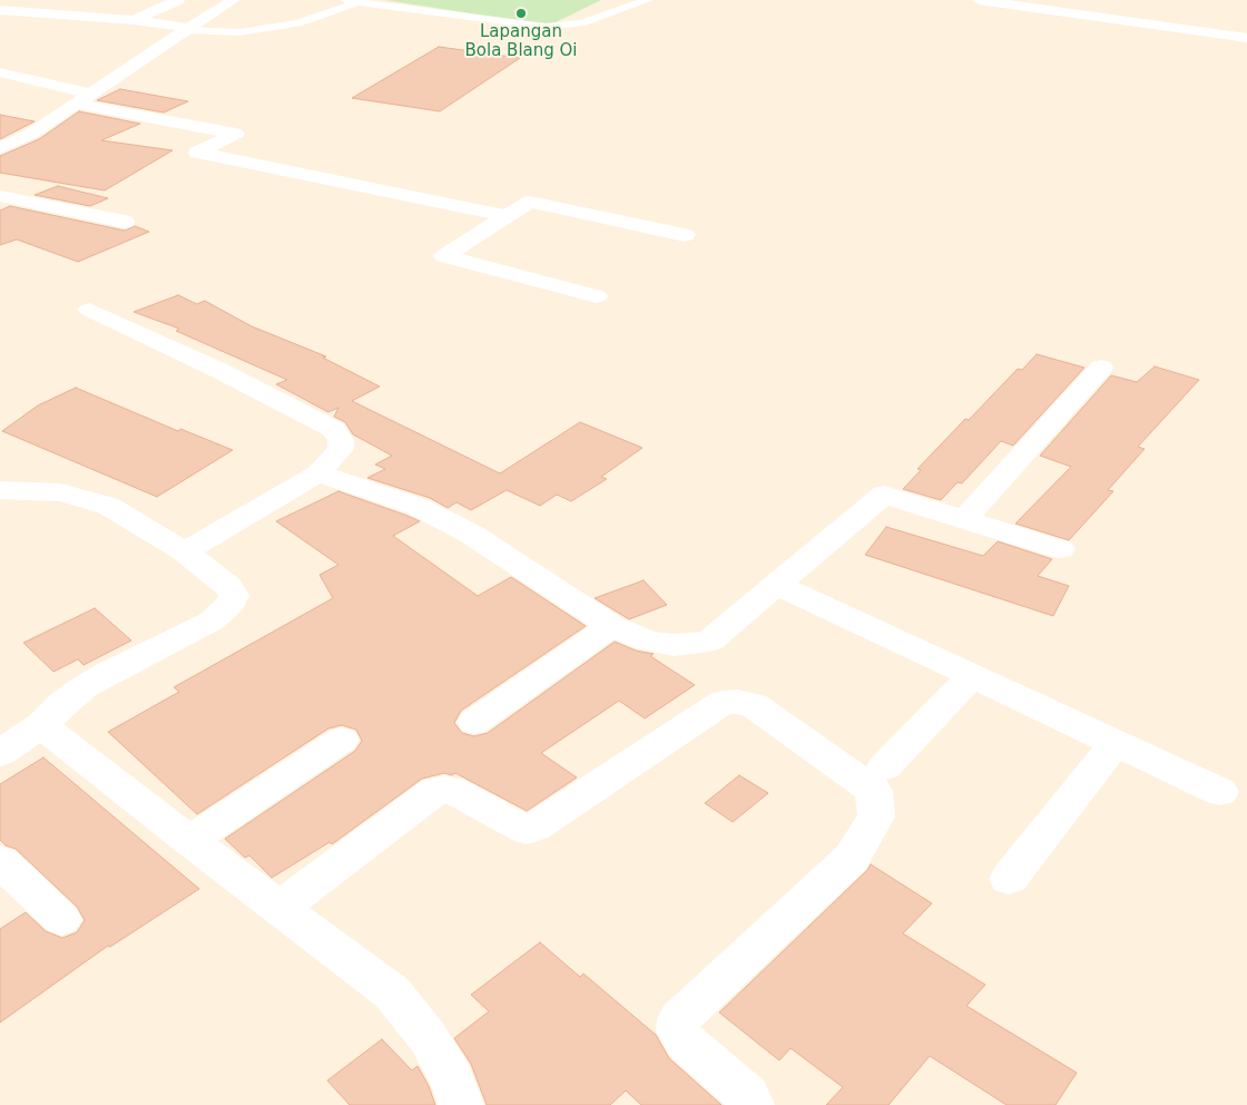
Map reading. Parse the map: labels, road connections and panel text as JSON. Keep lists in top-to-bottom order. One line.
{"places":["Lapangan Bola Blang Oi"]}
